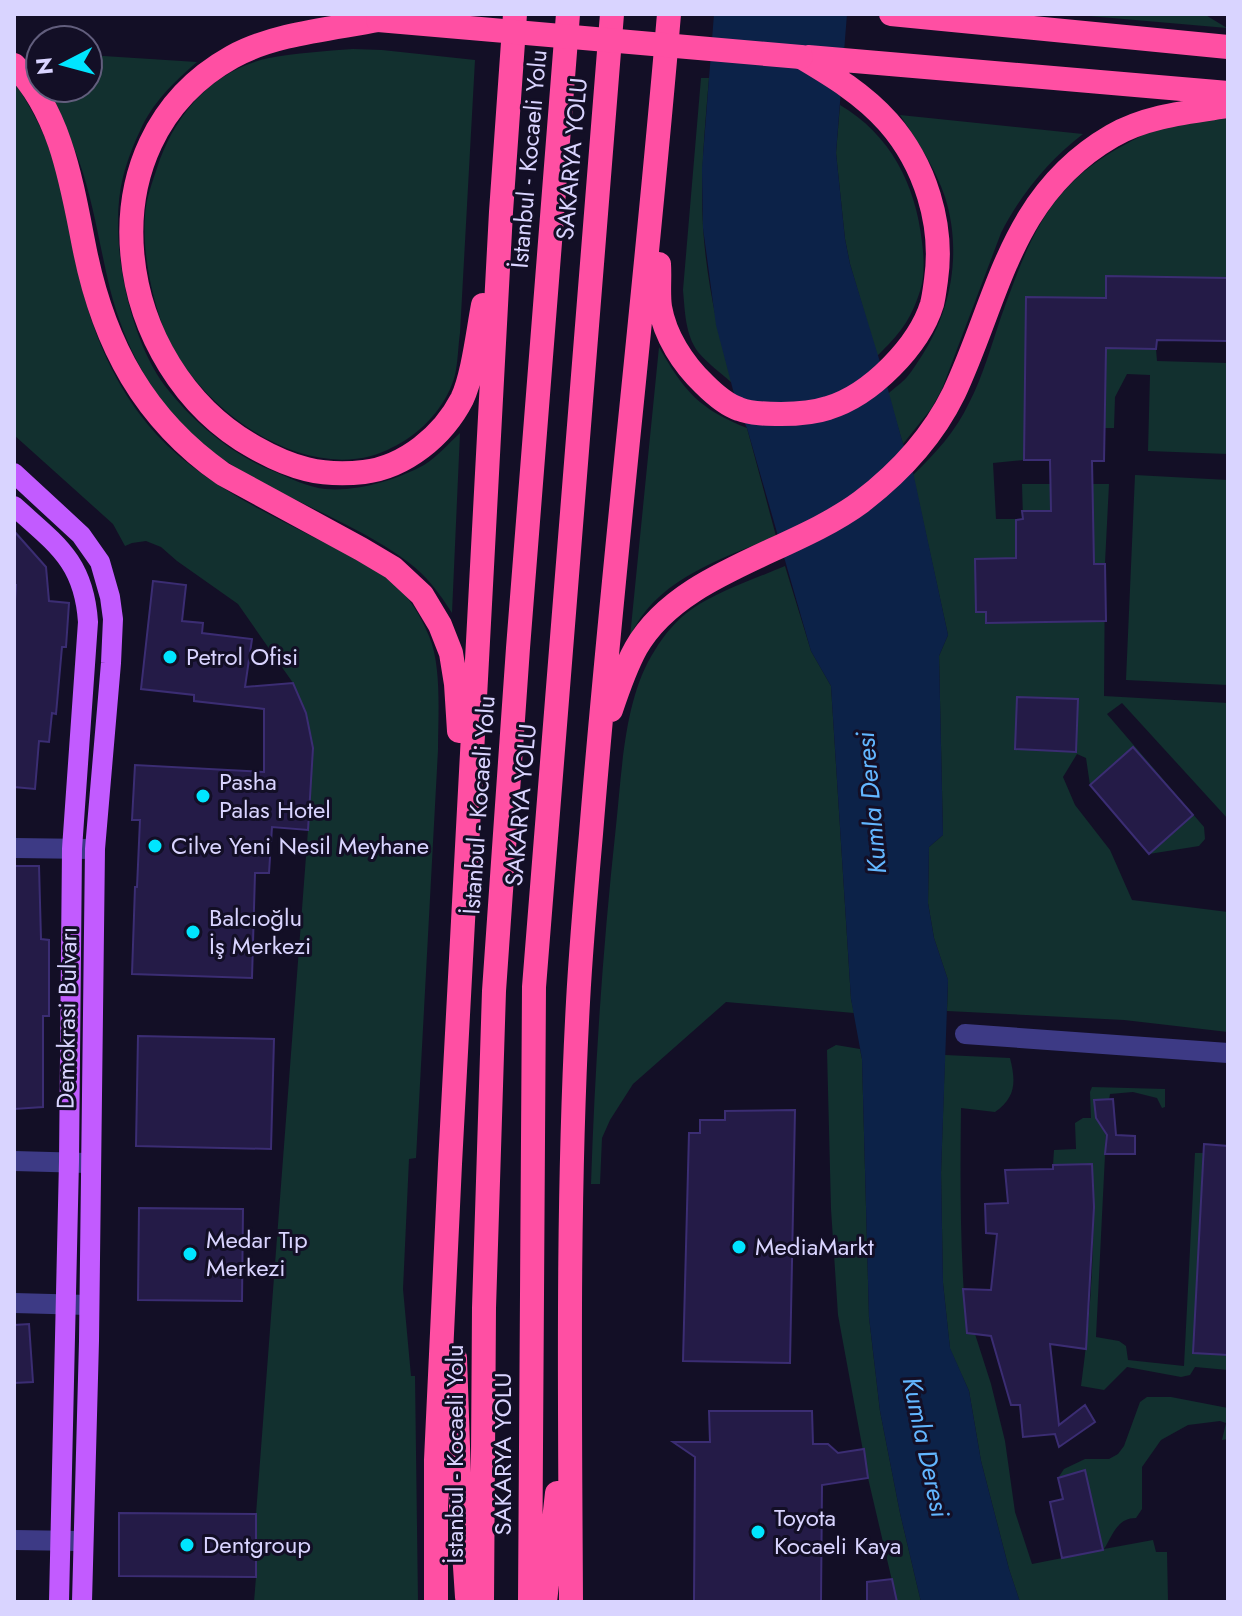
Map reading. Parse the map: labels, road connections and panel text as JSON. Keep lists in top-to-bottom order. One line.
{"streets":{"highway":["İstanbul - Kocaeli Yolu","SAKARYA YOLU"],"main road":["Demokrasi Bulvarı"]},"water":["Kumla Deresi"],"places":["Petrol Ofisi","Pasha Palas Hotel","Cilve Yeni Nesil Meyhane","Balcıoğlu İş Merkezi","MediaMarkt","Medar Tıp Merkezi","Toyota Kocaeli Kaya","Dentgroup"],"north":"left"}
